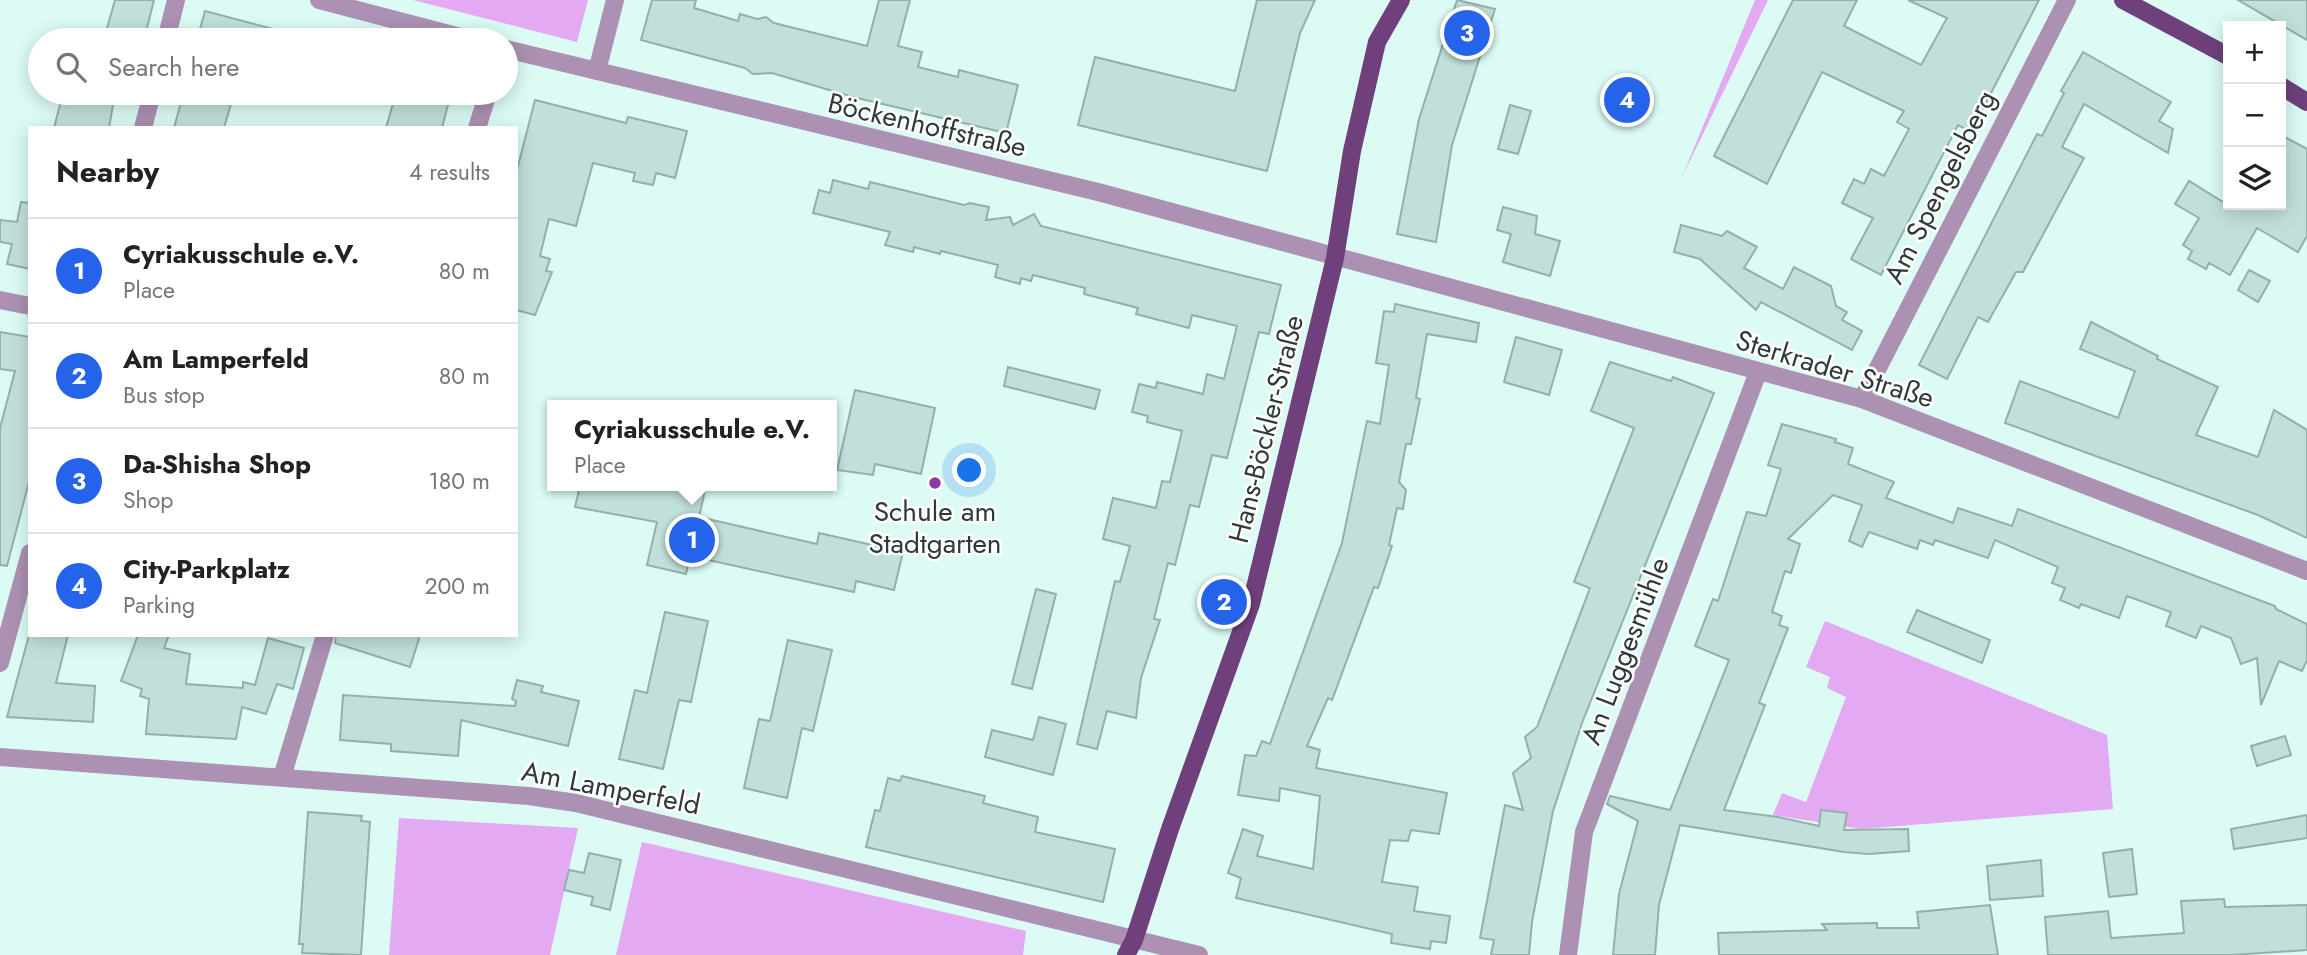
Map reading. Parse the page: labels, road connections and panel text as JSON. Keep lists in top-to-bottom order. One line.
{"streets":{"main road":["Hans-Böckler-Straße"],"street":["Böckenhoffstraße","Am Spengelsberg","Sterkrader Straße","An Luggesmühle","Am Lamperfeld"]},"crossings":[["Böckenhoffstraße","Sterkrader Straße"],["Böckenhoffstraße","Hans-Böckler-Straße"],["Am Spengelsberg","Sterkrader Straße"],["Sterkrader Straße","Hans-Böckler-Straße"],["Sterkrader Straße","An Luggesmühle"],["Hans-Böckler-Straße","Am Lamperfeld"]],"places":["Schule am Stadtgarten"],"page":{"pins":["3","4","1","2"],"map_buttons":["+","−"],"search":"Search here","heading":["Nearby","4 results"],"list":[{"mark":"1","name":"Cyriakusschule e.V.","note":"Place","value":"80 m"},{"mark":"2","name":"Am Lamperfeld","note":"Bus stop","value":"80 m"},{"mark":"3","name":"Da-Shisha Shop","note":"Shop","value":"180 m"},{"mark":"4","name":"City-Parkplatz","note":"Parking","value":"200 m"}],"popup":["Cyriakusschule e.V.","Place"]}}
